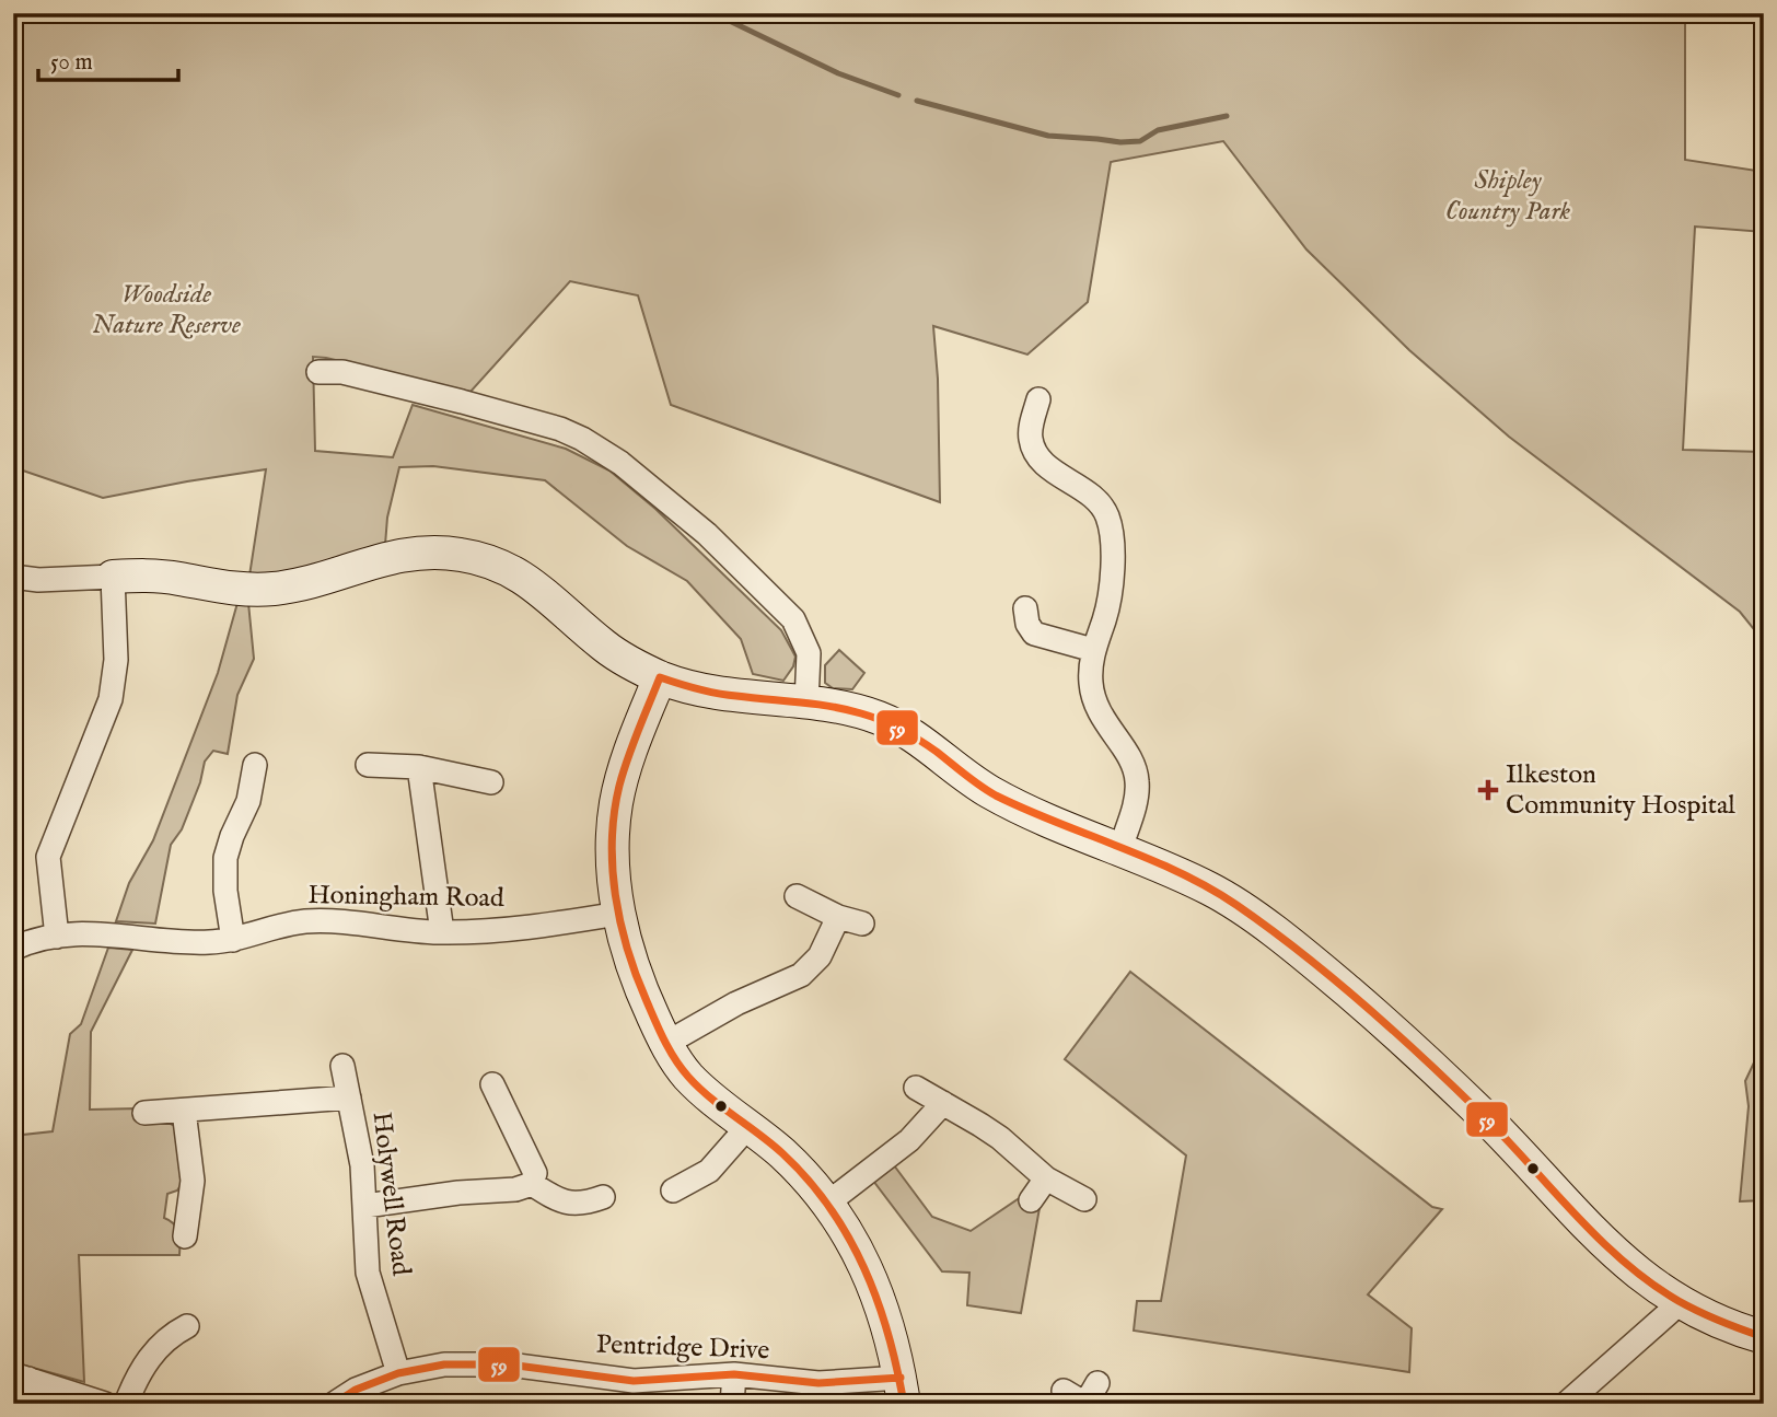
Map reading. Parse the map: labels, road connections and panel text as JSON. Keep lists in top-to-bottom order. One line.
{"streets":{"street":["Honingham Road","Holywell Road","Pentridge Drive"]},"crossings":[["Holywell Road","Pentridge Drive"]],"parks":["Shipley Country Park","Woodside Nature Reserve"],"places":{"health":["Ilkeston Community Hospital"]},"lines":["transit line 59"],"scale_bar":"50 m"}
